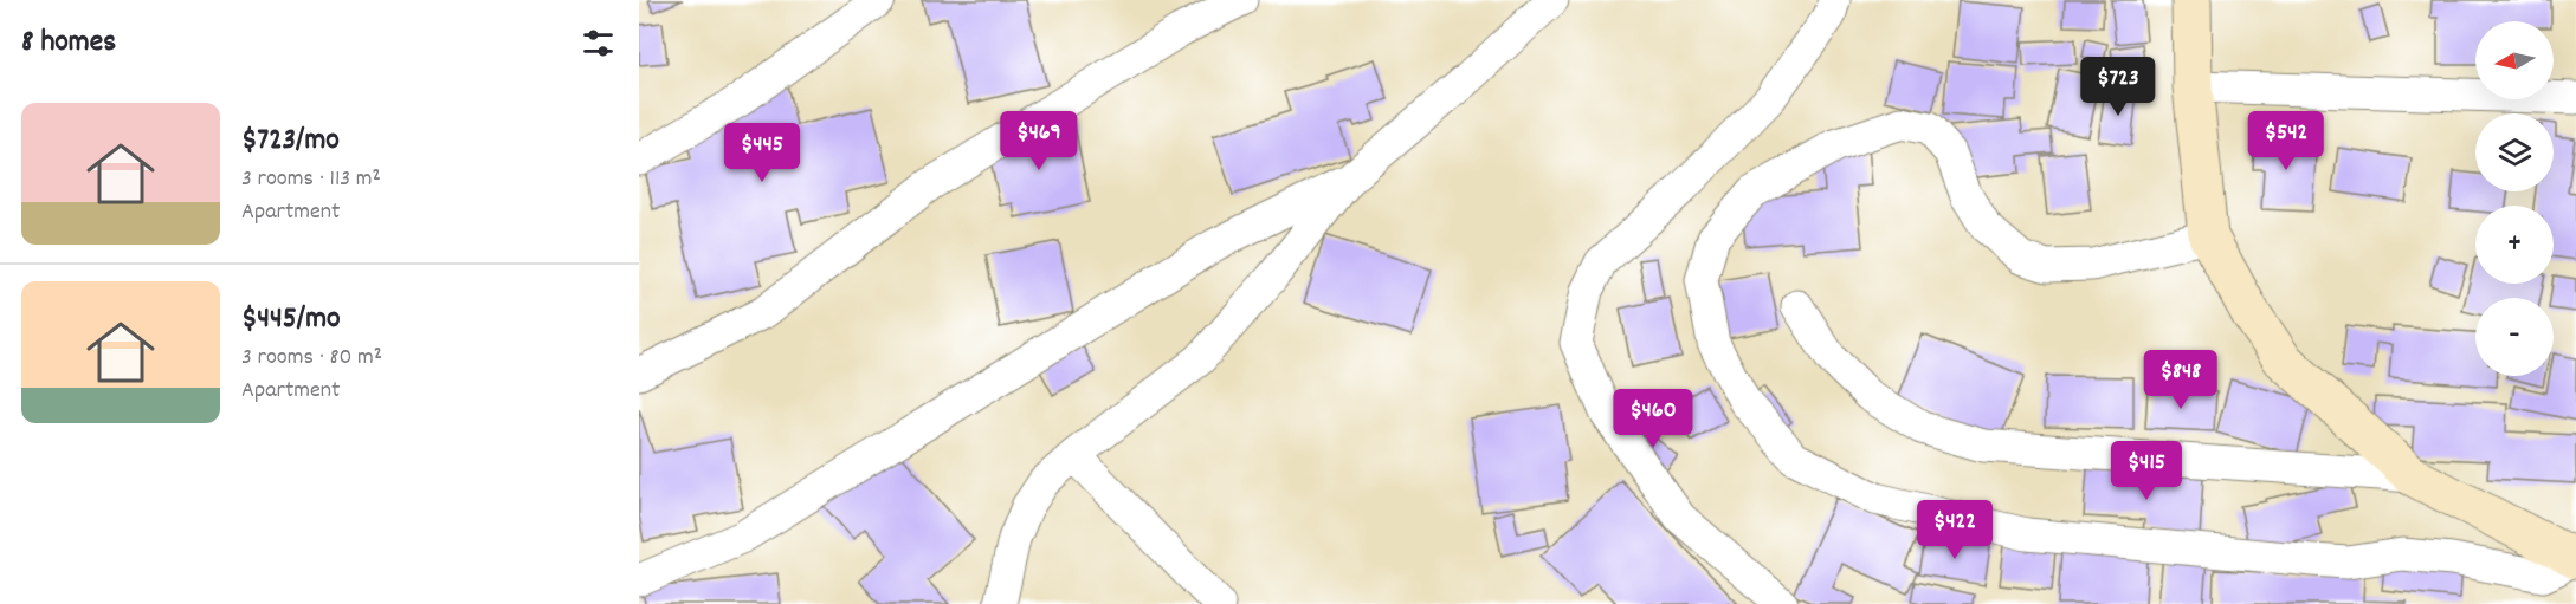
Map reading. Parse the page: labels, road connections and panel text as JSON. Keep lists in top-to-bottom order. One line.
{"north":"left","page":{"heading":"8 homes","map_buttons":["+","−"],"price":["$723","$469","$542","$445","$848","$460","$415","$422"],"list":[{"name":"$723/mo","note":"3 rooms · 113 m² · Apartment"},{"name":"$445/mo","note":"3 rooms · 80 m² · Apartment"}]}}
